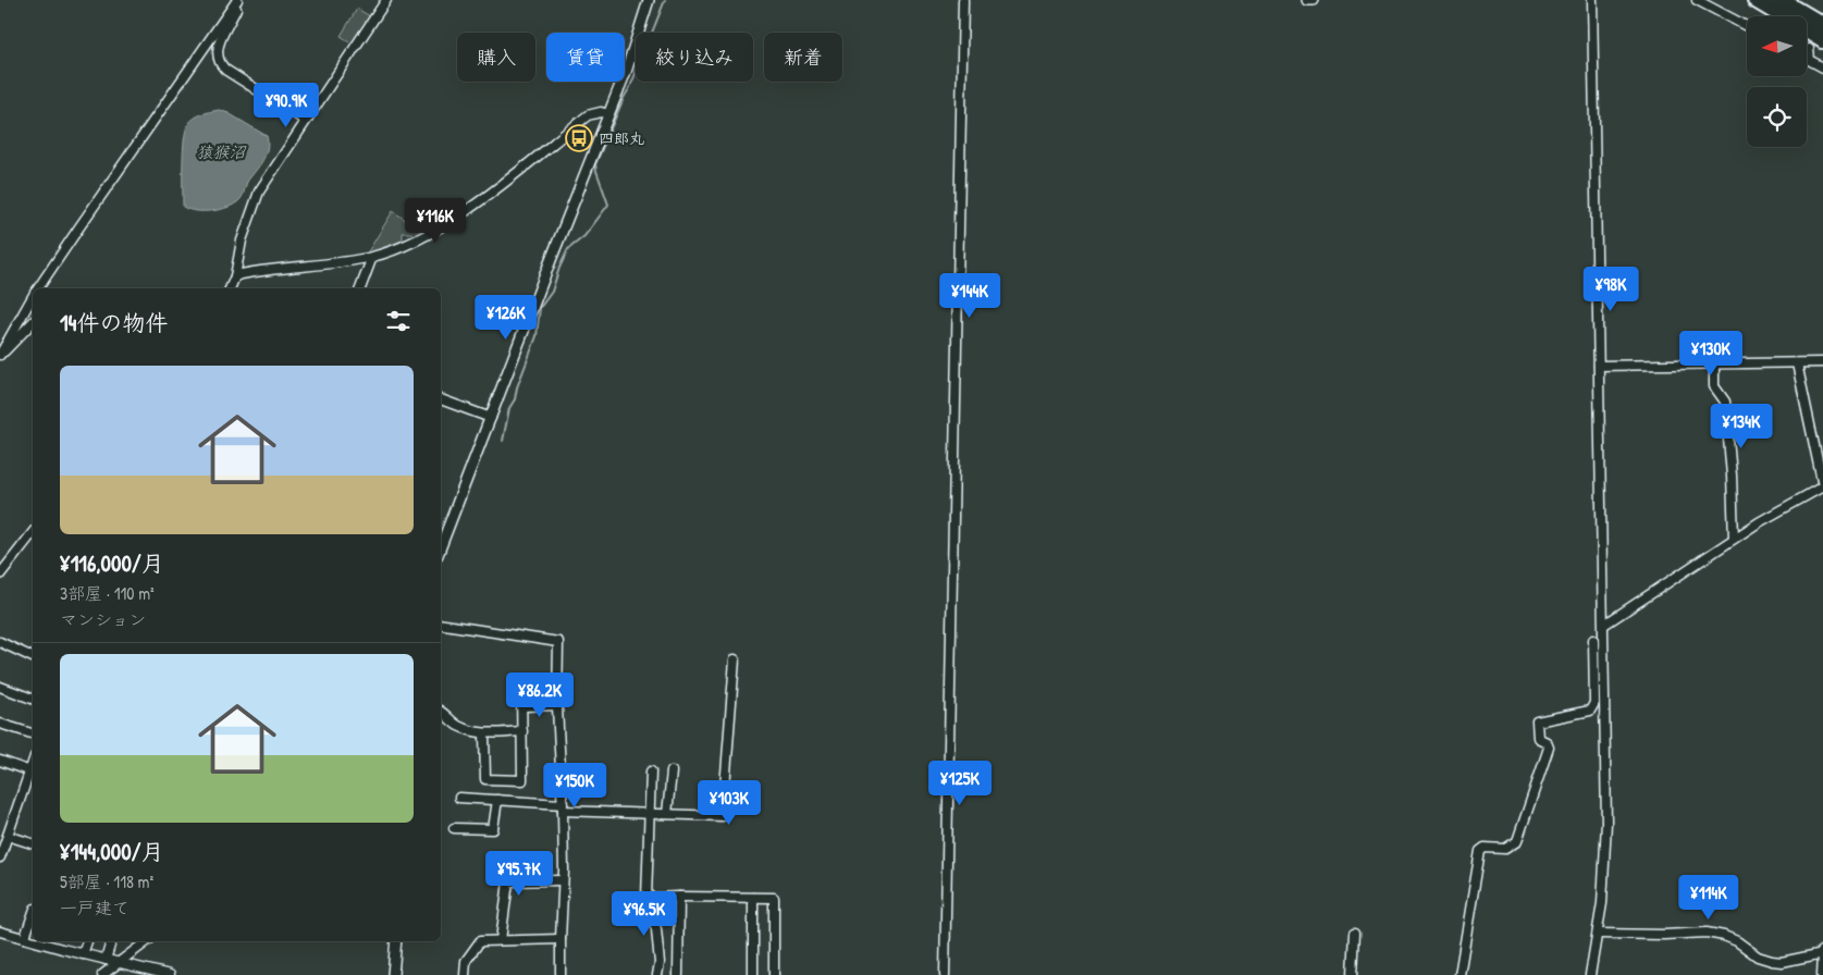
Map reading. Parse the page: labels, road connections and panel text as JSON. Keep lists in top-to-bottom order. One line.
{"water":["猿猴沼"],"places":{"bus stop":["四郎丸"]},"north":"left","page":{"chip":["購入","賃貸","絞り込み","新着"],"price":["¥90.9K","¥116K","¥98K","¥144K","¥126K","¥130K","¥134K","¥86.2K","¥125K","¥150K","¥103K","¥95.7K","¥114K","¥96.5K"],"heading":"14件の物件","list":[{"name":"¥116,000/月","note":"3部屋 · 110 m² · マンション"},{"name":"¥144,000/月","note":"5部屋 · 118 m² · 一戸建て"}]}}
